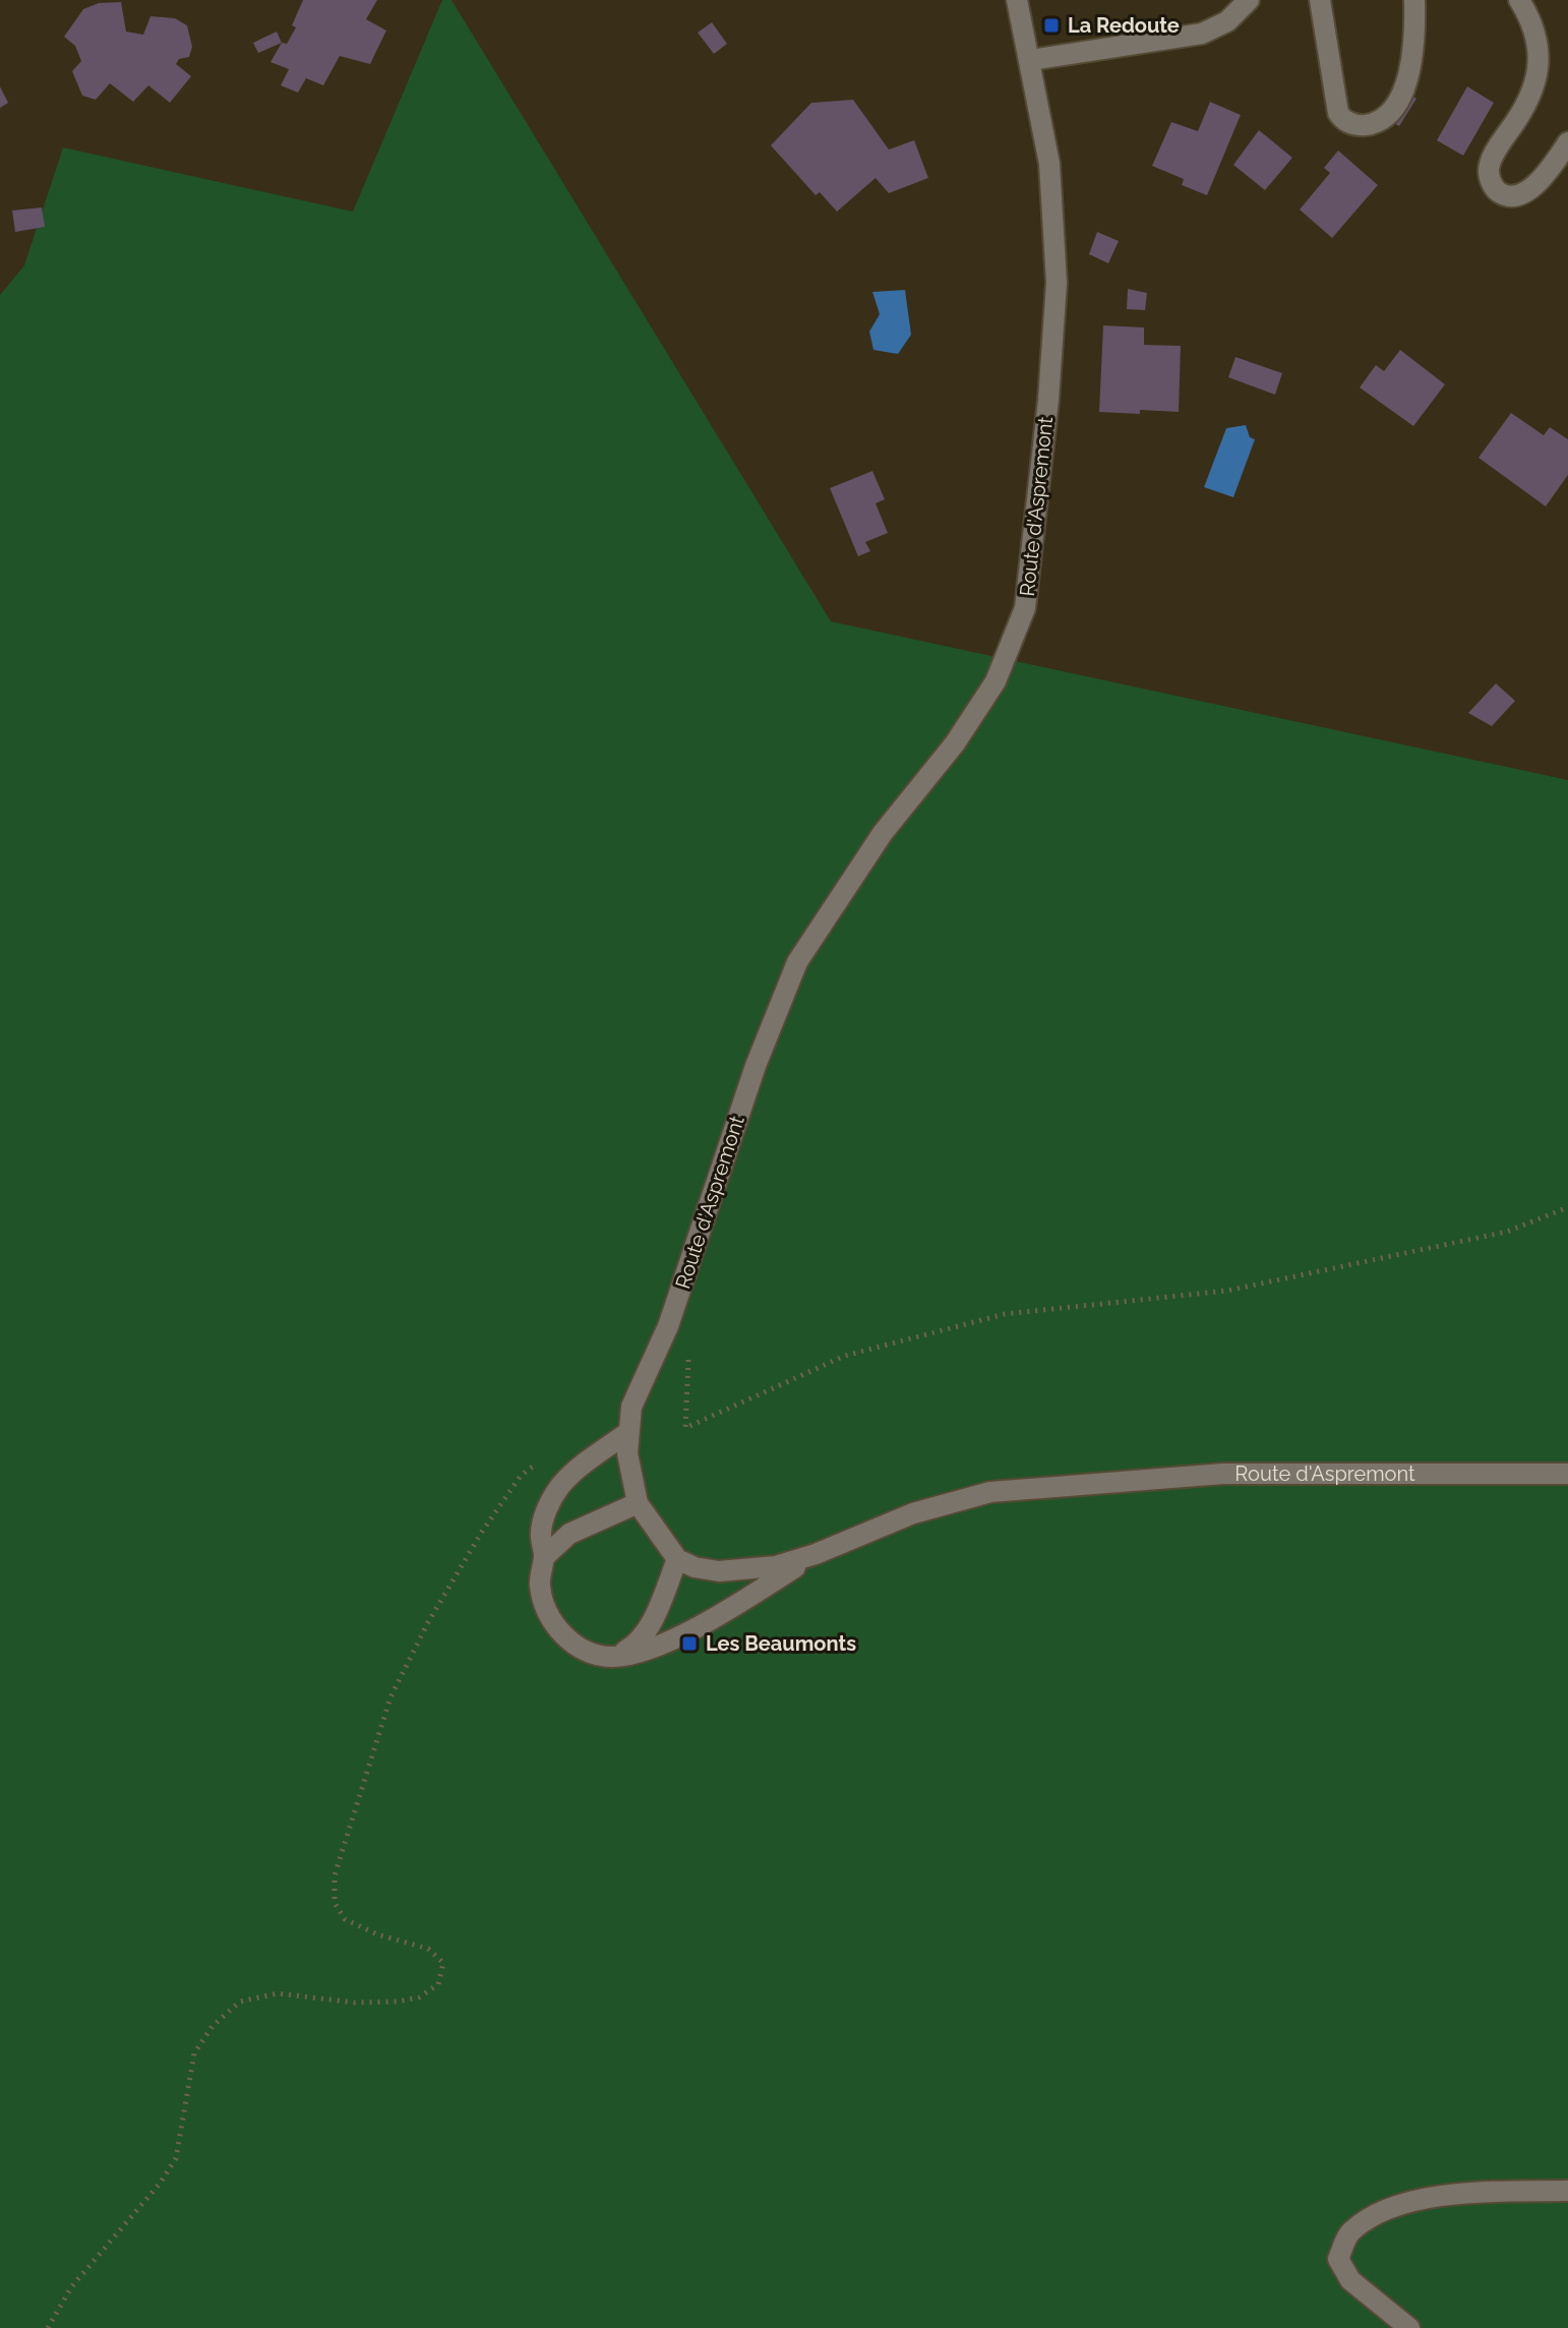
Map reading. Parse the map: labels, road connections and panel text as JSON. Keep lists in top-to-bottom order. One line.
{"streets":{"street":["Route d'Aspremont"]},"places":{"transit":["La Redoute","Les Beaumonts"]}}
